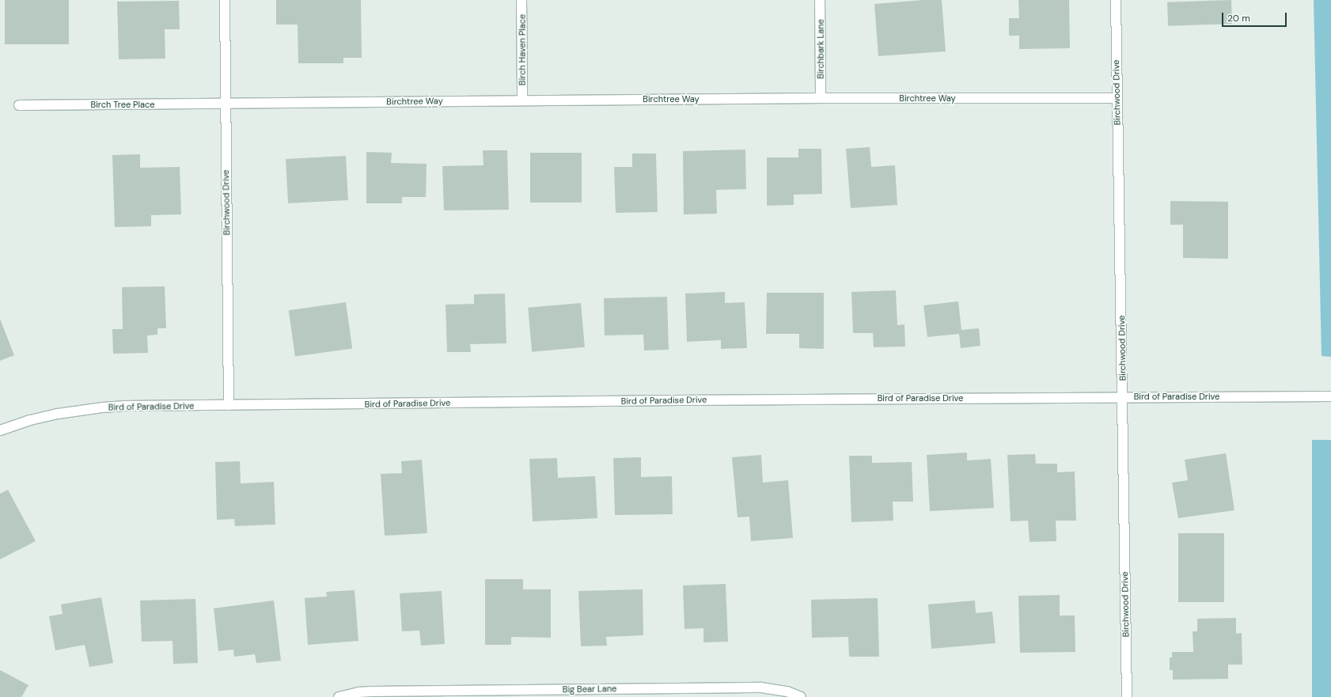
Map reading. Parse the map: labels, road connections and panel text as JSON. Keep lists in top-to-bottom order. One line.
{"streets":{"street":["Birchbark Lane","Birch Haven Place","Birchwood Drive","Birchtree Way","Birch Tree Place","Bird of Paradise Drive","Big Bear Lane"]},"crossings":[["Birchbark Lane","Birchtree Way"],["Birch Haven Place","Birchtree Way"],["Birchwood Drive","Birchtree Way"],["Birchwood Drive","Birch Tree Place"],["Birchwood Drive","Bird of Paradise Drive"],["Birchtree Way","Birch Tree Place"]],"scale_bar":"20 m"}
